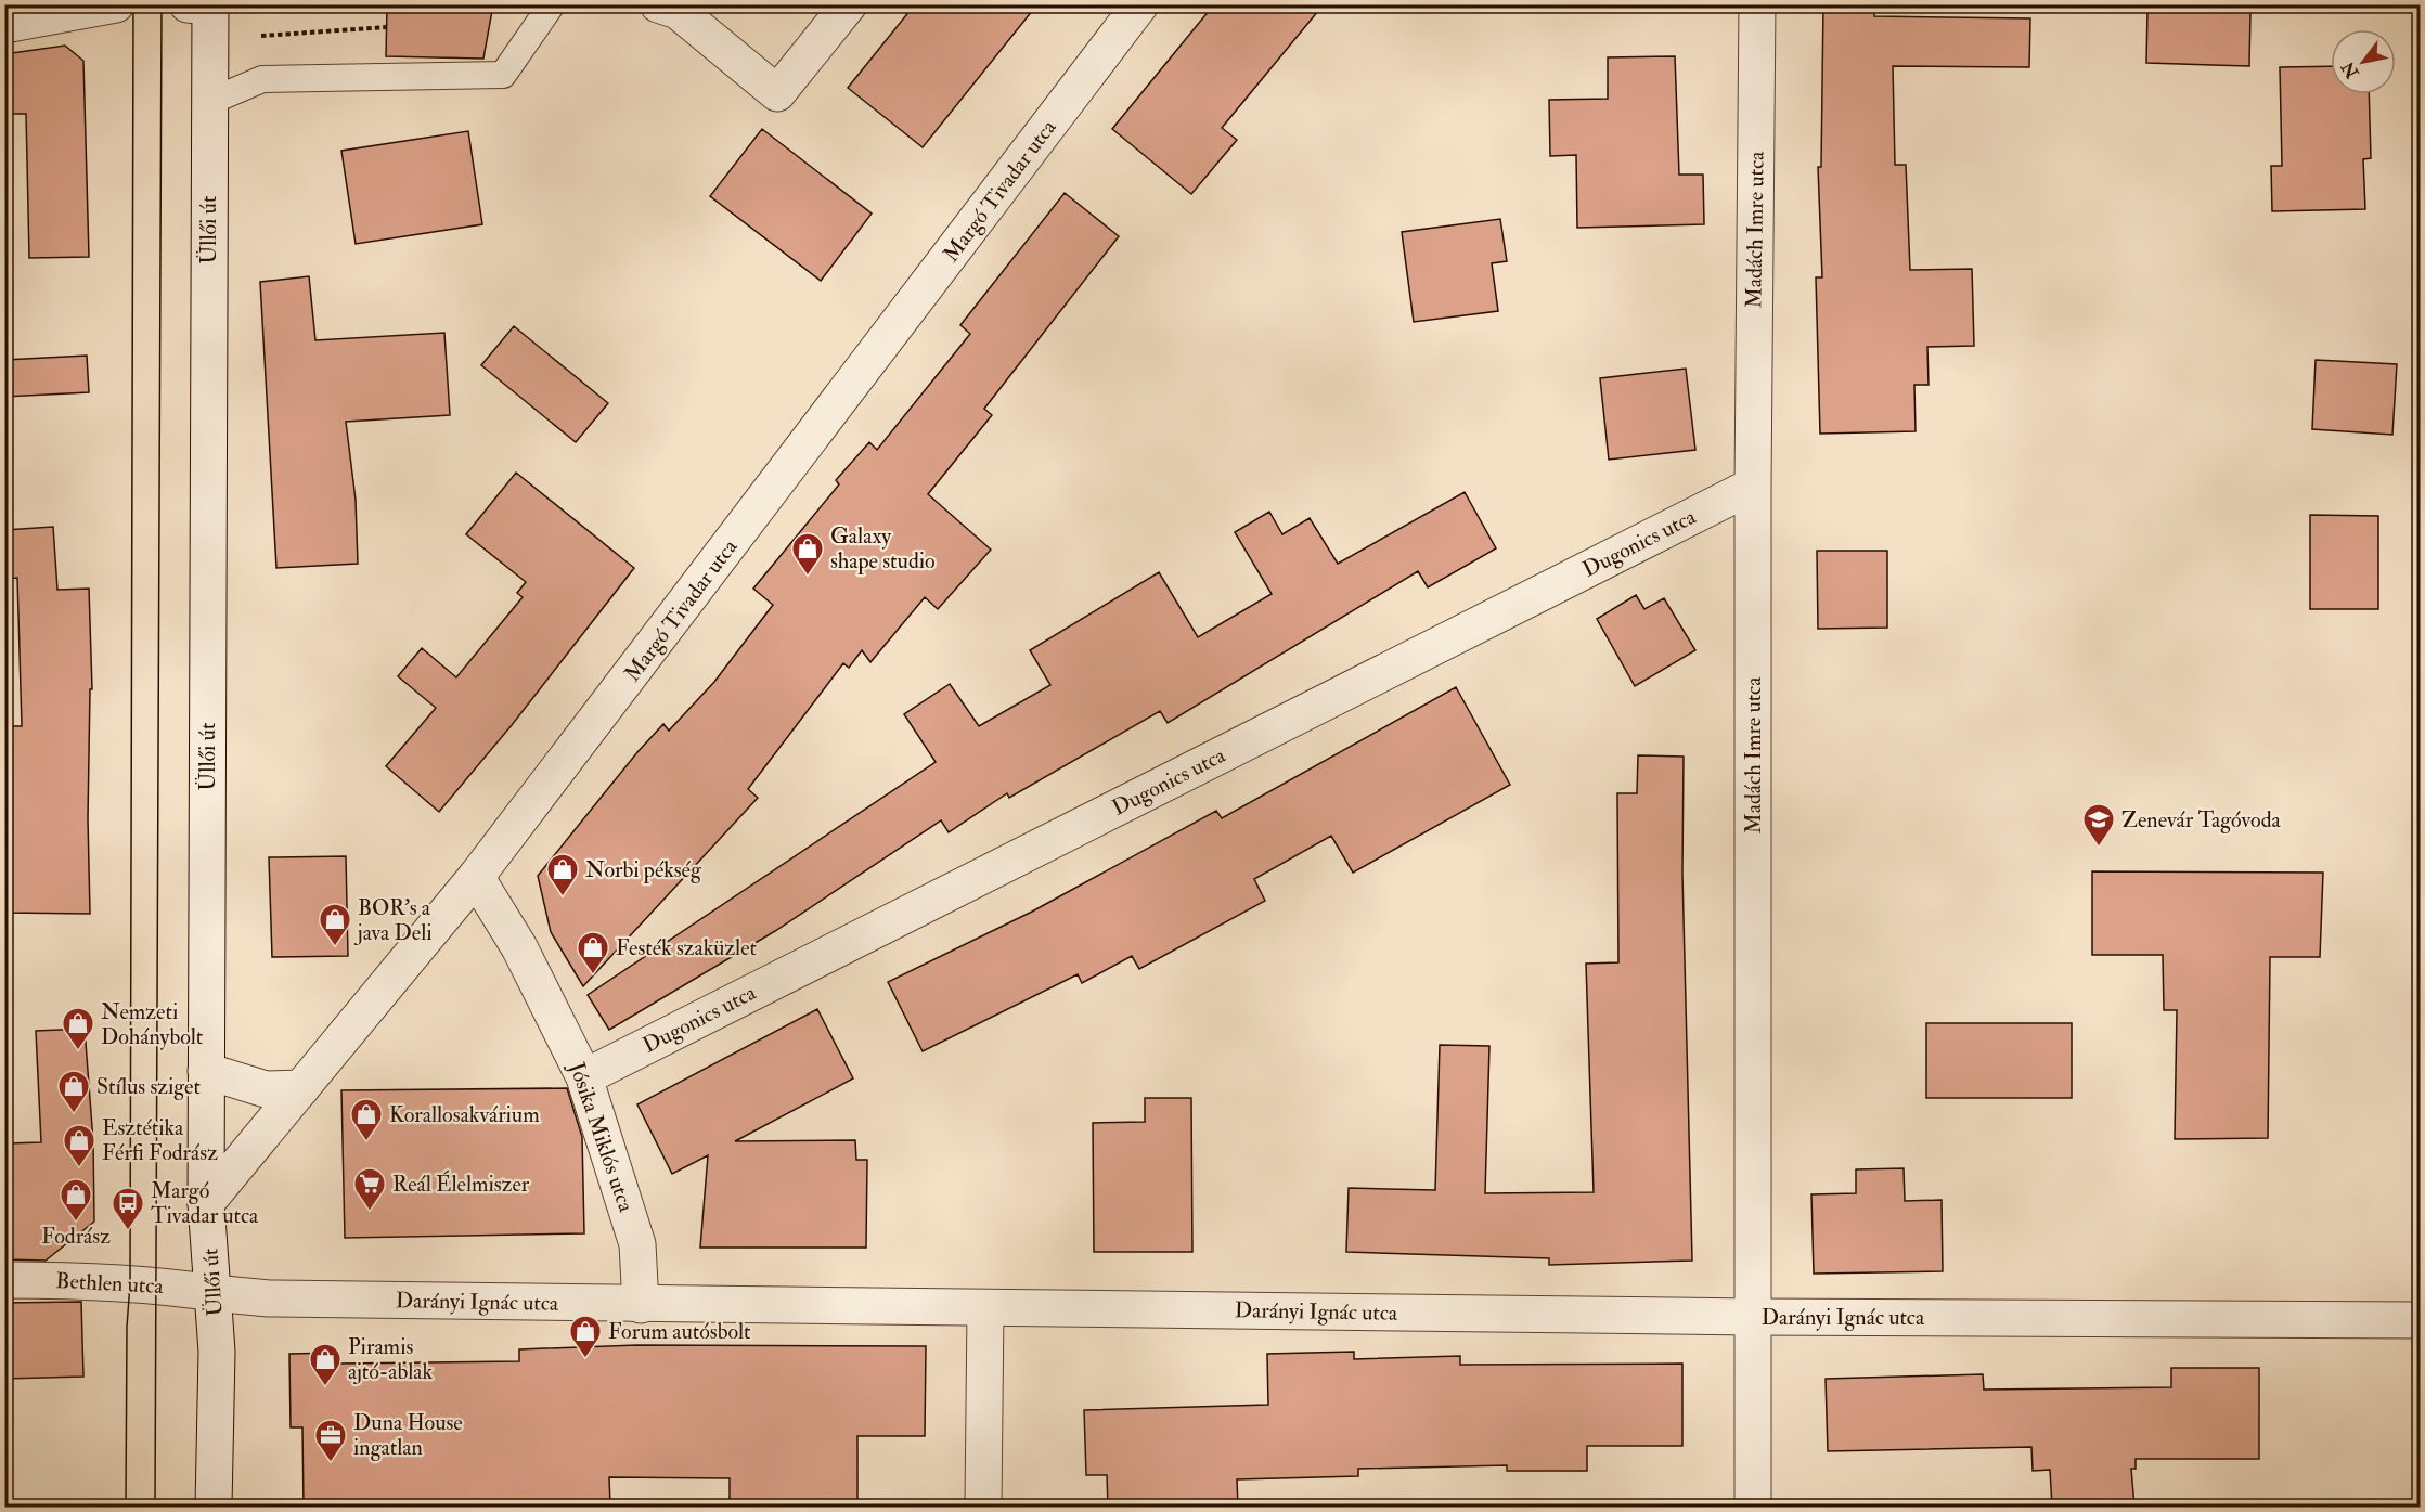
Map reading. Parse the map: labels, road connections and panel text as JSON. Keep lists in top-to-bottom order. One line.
{"streets":{"street":["Margó Tivadar utca","Üllői út","Madách Imre utca","Dugonics utca","Jósika Miklós utca","Bethlen utca","Darányi Ignác utca"]},"crossings":[["Margó Tivadar utca","Üllői út"],["Margó Tivadar utca","Jósika Miklós utca"],["Üllői út","Bethlen utca"],["Üllői út","Darányi Ignác utca"],["Madách Imre utca","Dugonics utca"],["Madách Imre utca","Darányi Ignác utca"],["Dugonics utca","Jósika Miklós utca"],["Jósika Miklós utca","Darányi Ignác utca"],["Bethlen utca","Darányi Ignác utca"]],"places":{"shop":["Galaxy shape studio","Norbi pékség","BOR's a java Deli","Festék szaküzlet","Nemzeti Dohánybolt","Stílus sziget","Korallosakvárium","Esztétika Férfi Fodrász","Fodrász","Forum autósbolt","Piramis ajtó-ablak"],"school or university":["Zenevár Tagóvoda"],"supermarket":["Reál Élelmiszer"],"bus stop":["Margó Tivadar utca"],"office":["Duna House ingatlan"]},"north":"bottom left"}
